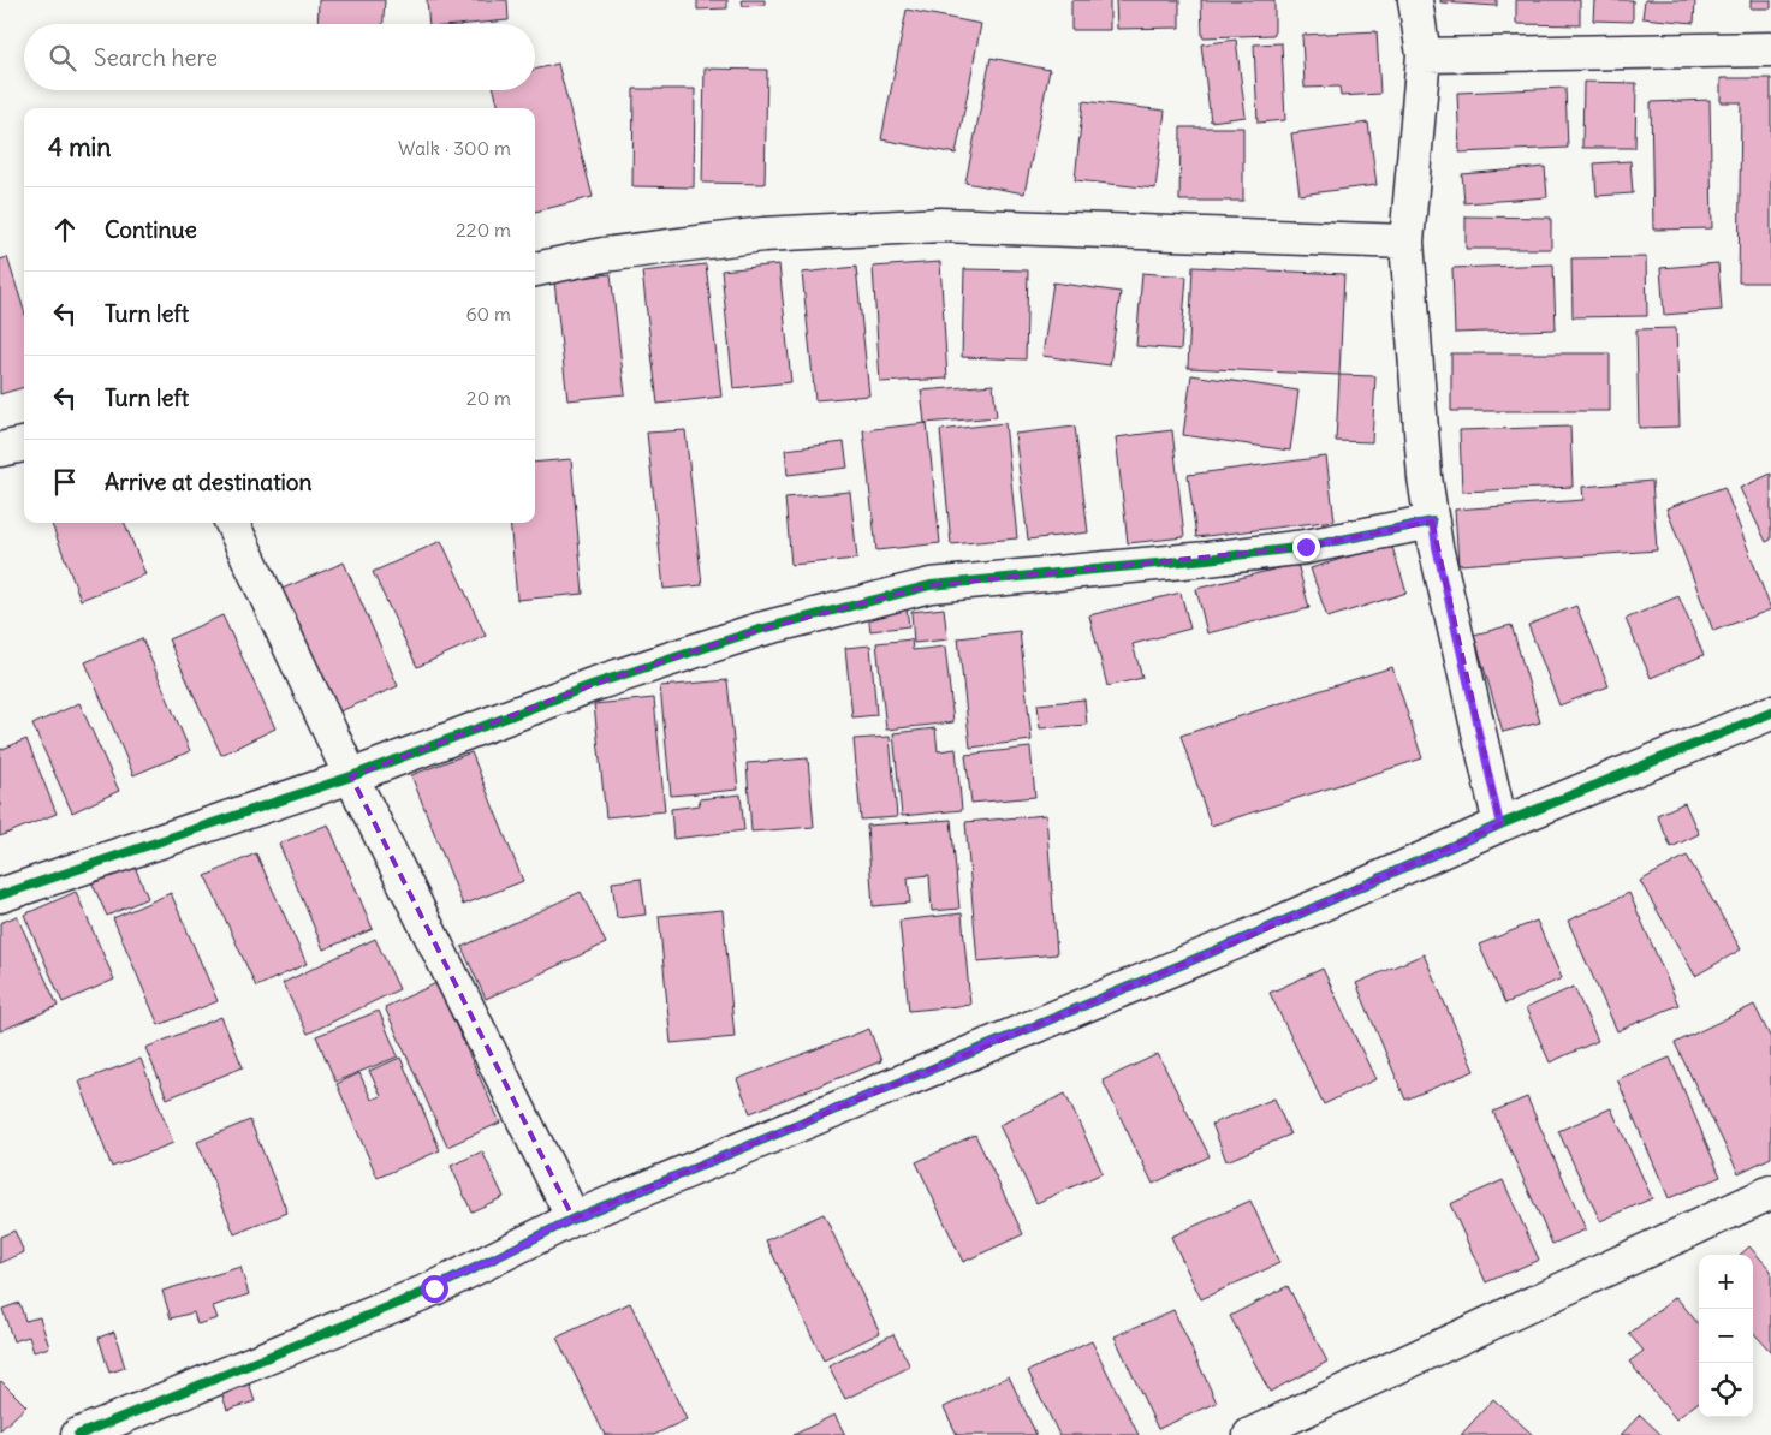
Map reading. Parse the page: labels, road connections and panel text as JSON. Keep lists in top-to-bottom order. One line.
{"page":{"search":"Search here","heading":["4 min","Walk · 300 m"],"list":[["Continue","220 m"],["Turn left","60 m"],["Turn left","20 m"],"Arrive at destination"],"map_buttons":["+","−"]}}
